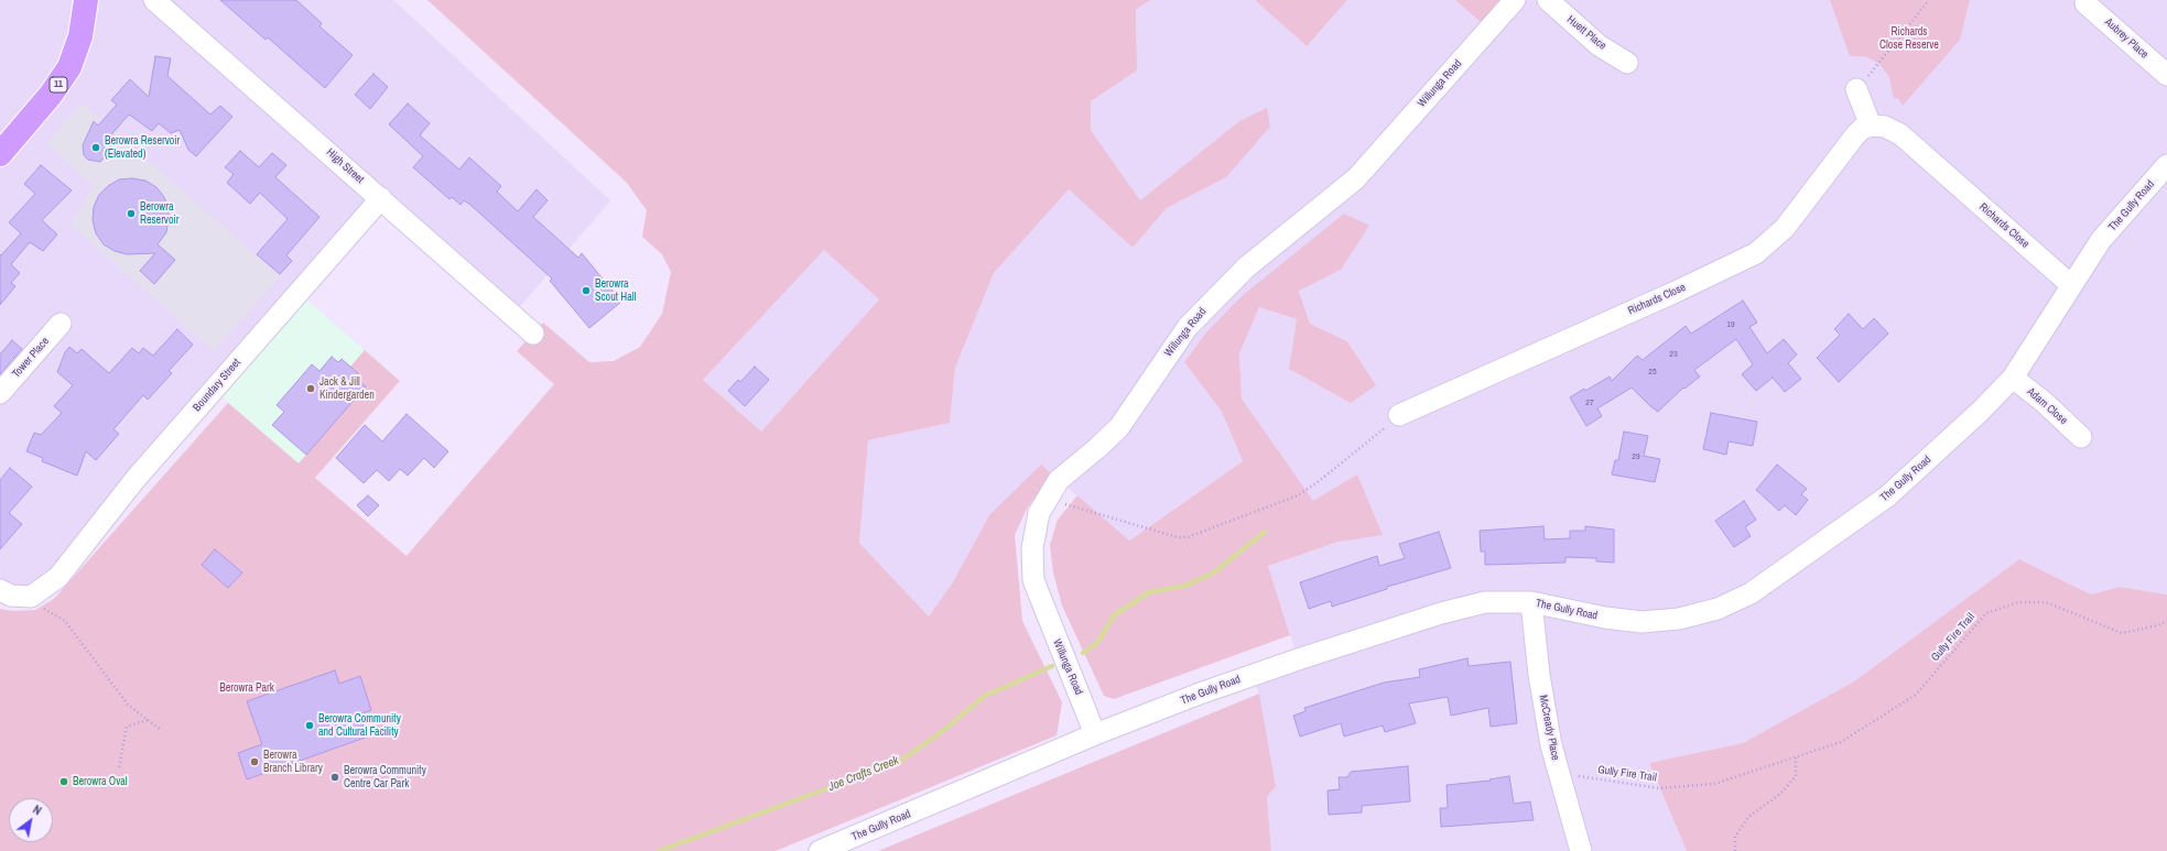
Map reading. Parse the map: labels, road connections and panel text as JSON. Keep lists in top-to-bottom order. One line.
{"streets":{"main road":["11"],"street":["Huett Place","Aubrey Place","Willunga Road","High Street","The Gully Road","Richards Close","Tower Place","Boundary Street","Adam Close","McCready Place"],"path":["Gully Fire Trail"]},"crossings":[["Willunga Road","The Gully Road"],["High Street","Boundary Street"],["The Gully Road","Richards Close"],["The Gully Road","Adam Close"],["The Gully Road","McCready Place"],["Gully Fire Trail","McCready Place"]],"water":["Joe Crafts Creek"],"parks":["Richards Close Reserve","Berowra Park"],"places":["Berowra Reservoir (Elevated)","Berowra Reservoir","Berowra Scout Hall","Jack & Jill Kindergarden","Berowra Community and Cultural Facility","Berowra Branch Library","Berowra Community Centre Car Park","Berowra Oval"],"house_numbers":["19","23","25","27","29"],"north":"top right"}
